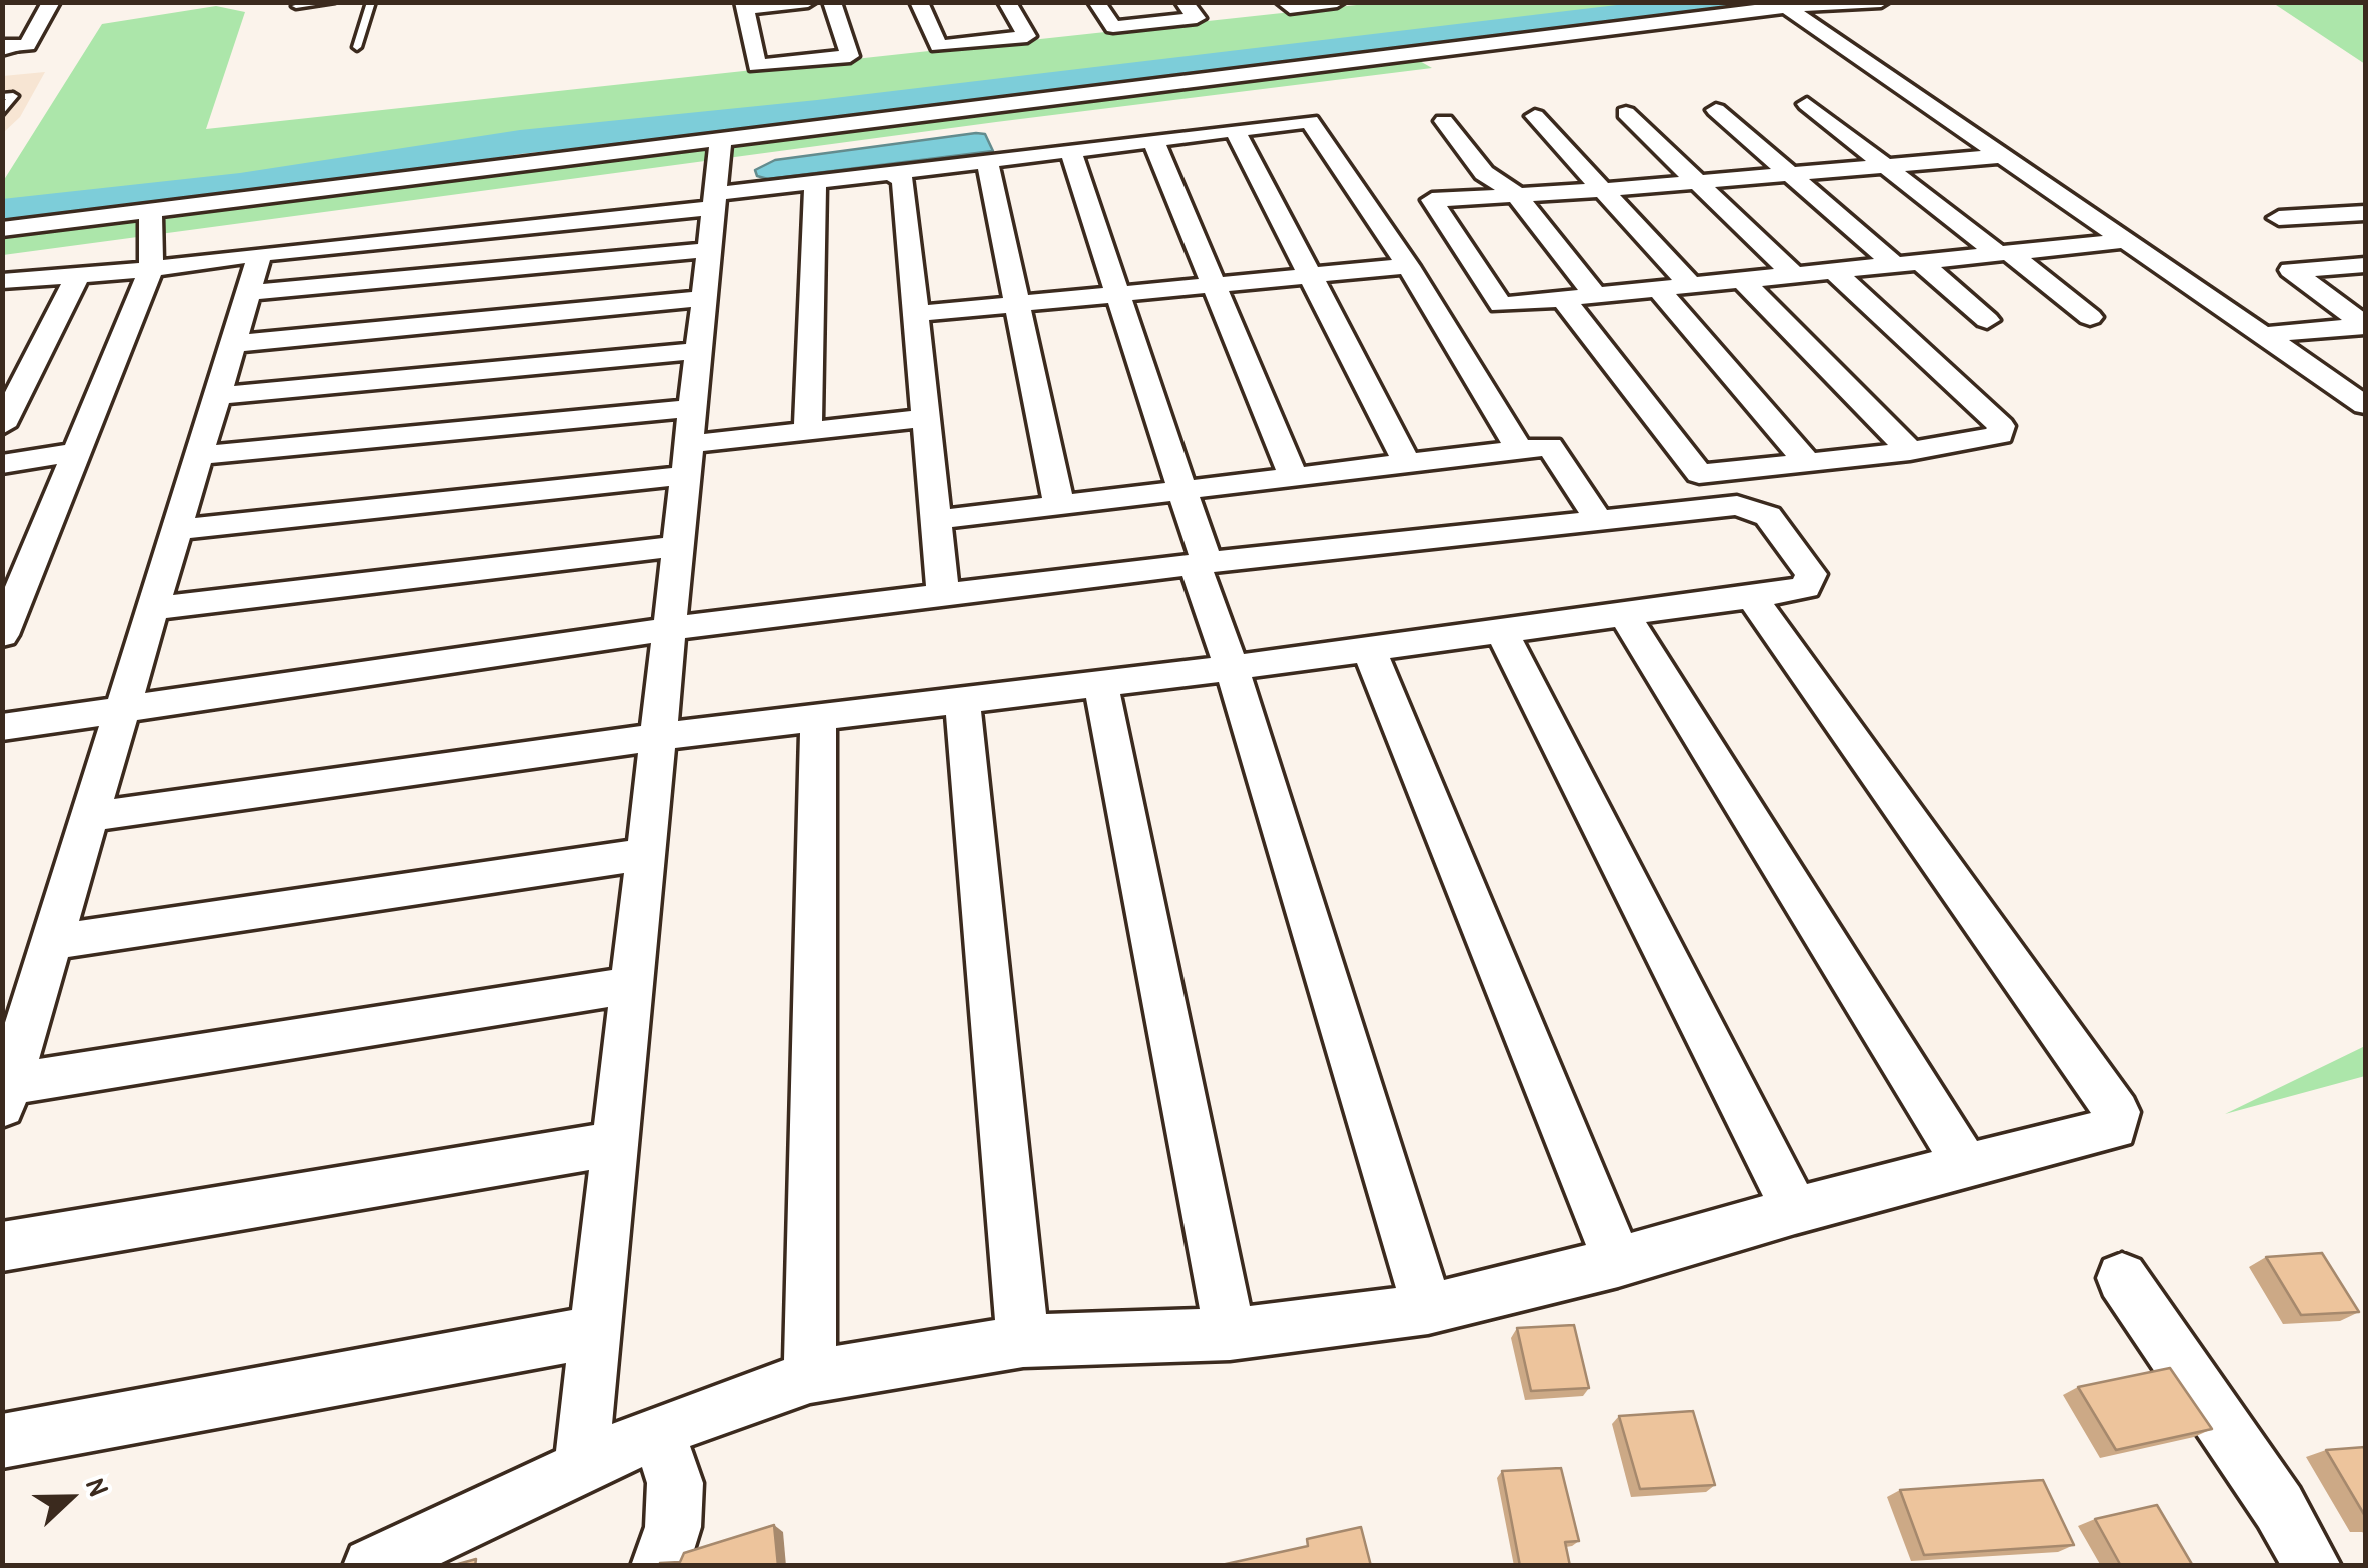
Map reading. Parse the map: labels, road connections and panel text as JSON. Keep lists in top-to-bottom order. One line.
{"north":"right"}
